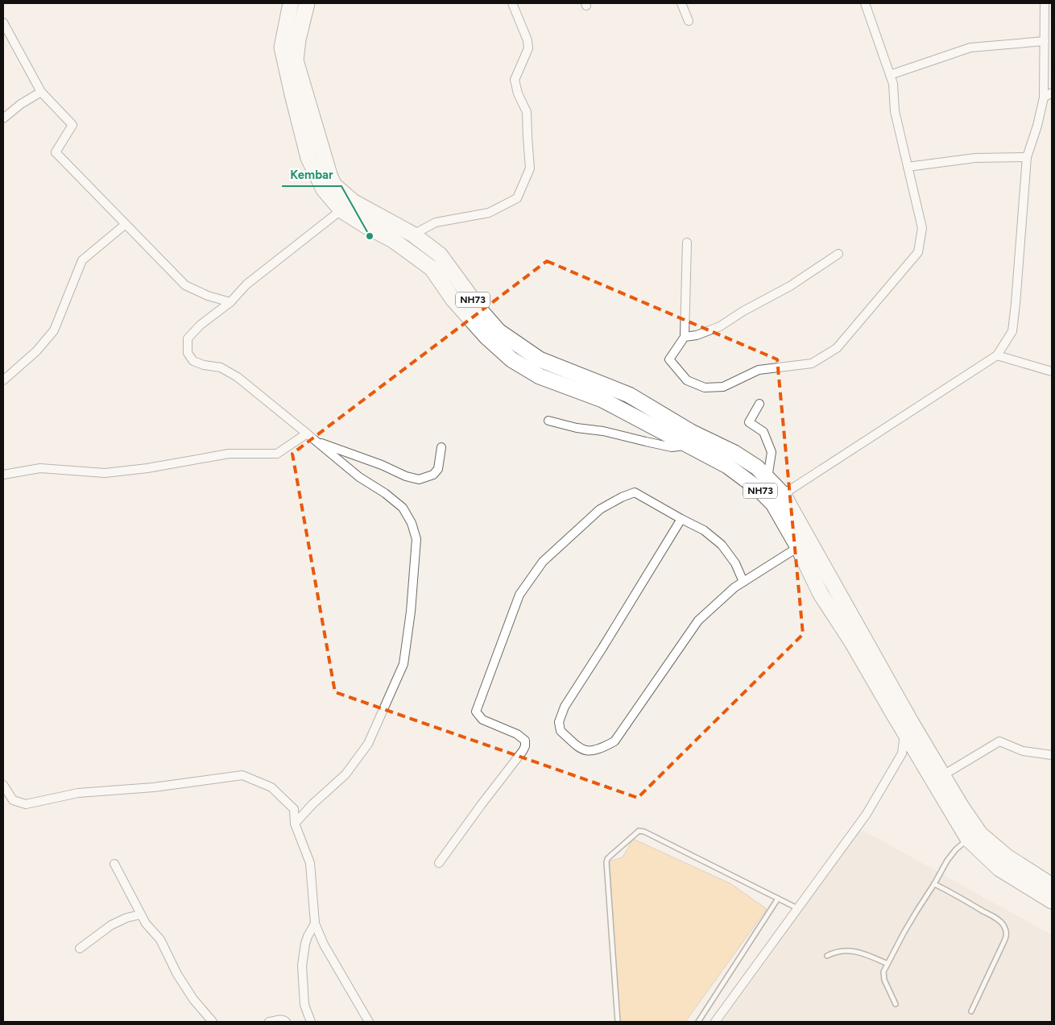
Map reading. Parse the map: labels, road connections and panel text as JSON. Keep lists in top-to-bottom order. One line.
{"streets":{"highway":["NH73"]},"places":["Kembar"]}
